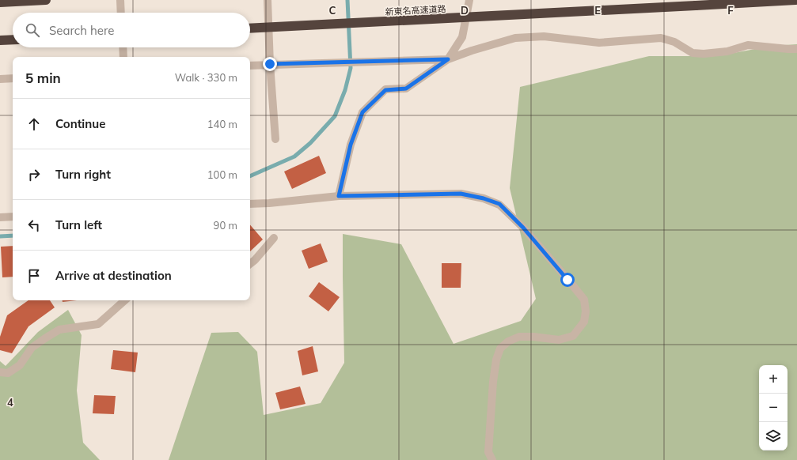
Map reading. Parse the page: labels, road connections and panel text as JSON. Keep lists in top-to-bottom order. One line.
{"streets":{"highway":["新東名高速道路"]},"page":{"search":"Search here","heading":["5 min","Walk · 330 m"],"list":[["Continue","140 m"],["Turn right","100 m"],["Turn left","90 m"],"Arrive at destination"],"map_buttons":["+","−"]},"grid":{"columns":["C","D","E","F"],"rows":["4"]}}
